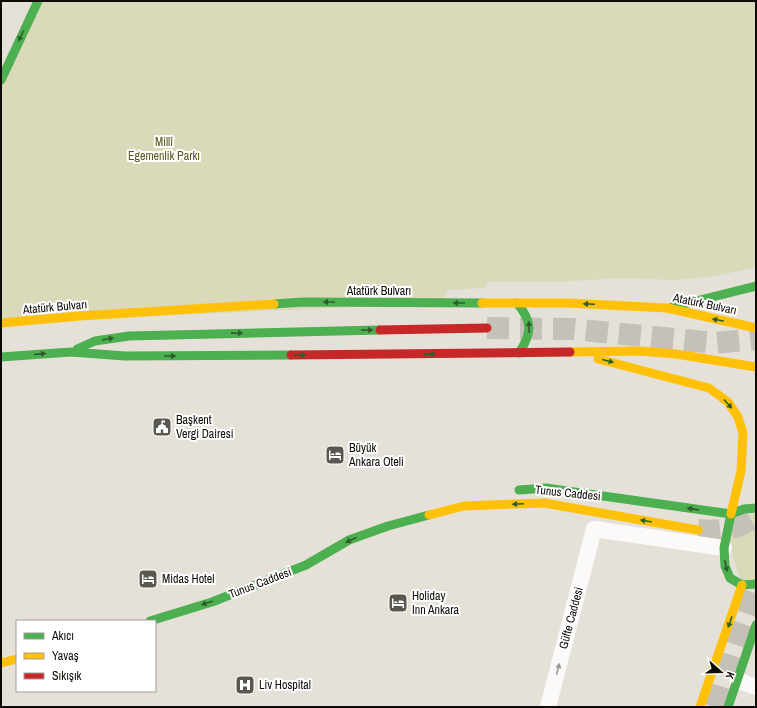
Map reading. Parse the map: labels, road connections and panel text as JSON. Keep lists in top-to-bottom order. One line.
{"streets":{"main road":["Atatürk Bulvarı","Tunus Caddesi"],"street":["Güfte Caddesi"]},"one_way":["Tunus Caddesi"],"parks":["Millî Egemenlik Parkı"],"places":{"public building":["Başkent Vergi Dairesi"],"hotel":["Büyük Ankara Oteli","Midas Hotel","Holiday Inn Ankara"],"hospital":["Liv Hospital"]},"legend":["Akıcı","Yavaş","Sıkışık"],"north":"right"}
